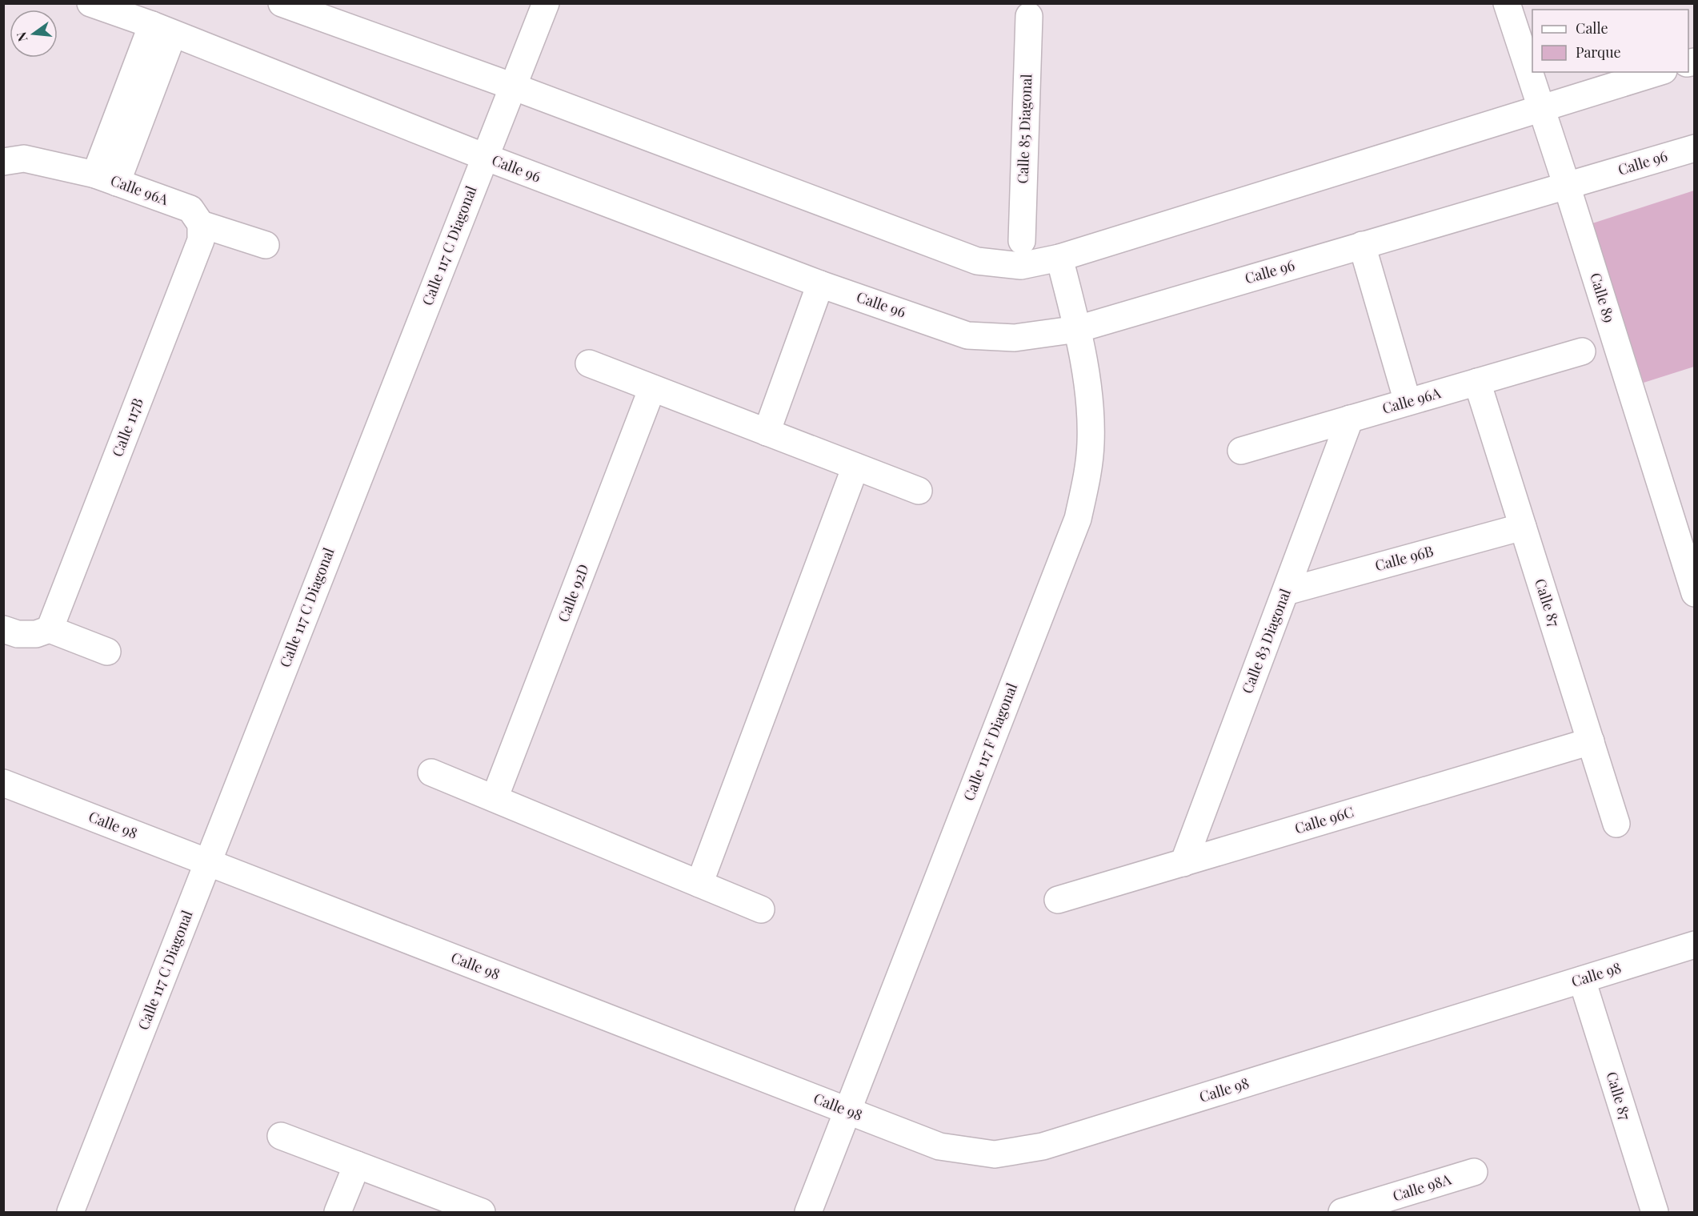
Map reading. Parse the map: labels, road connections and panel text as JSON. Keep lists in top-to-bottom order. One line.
{"streets":{"street":["Calle 85 Diagonal","Calle 96","Calle 96A","Calle 117 C Diagonal","Calle 89","Calle 117B","Calle 96B","Calle 92D","Calle 87","Calle 83 Diagonal","Calle 117 F Diagonal","Calle 96C","Calle 98","Calle 98A"]},"crossings":[["Calle 96","Calle 117 C Diagonal"],["Calle 96","Calle 89"],["Calle 96","Calle 117 F Diagonal"],["Calle 96A","Calle 117B"],["Calle 96A","Calle 87"],["Calle 96A","Calle 83 Diagonal"],["Calle 117 C Diagonal","Calle 98"],["Calle 96B","Calle 87"],["Calle 96B","Calle 83 Diagonal"],["Calle 87","Calle 96C"],["Calle 87","Calle 98"],["Calle 83 Diagonal","Calle 96C"],["Calle 117 F Diagonal","Calle 98"]],"legend":["Calle","Parque"],"north":"left"}
